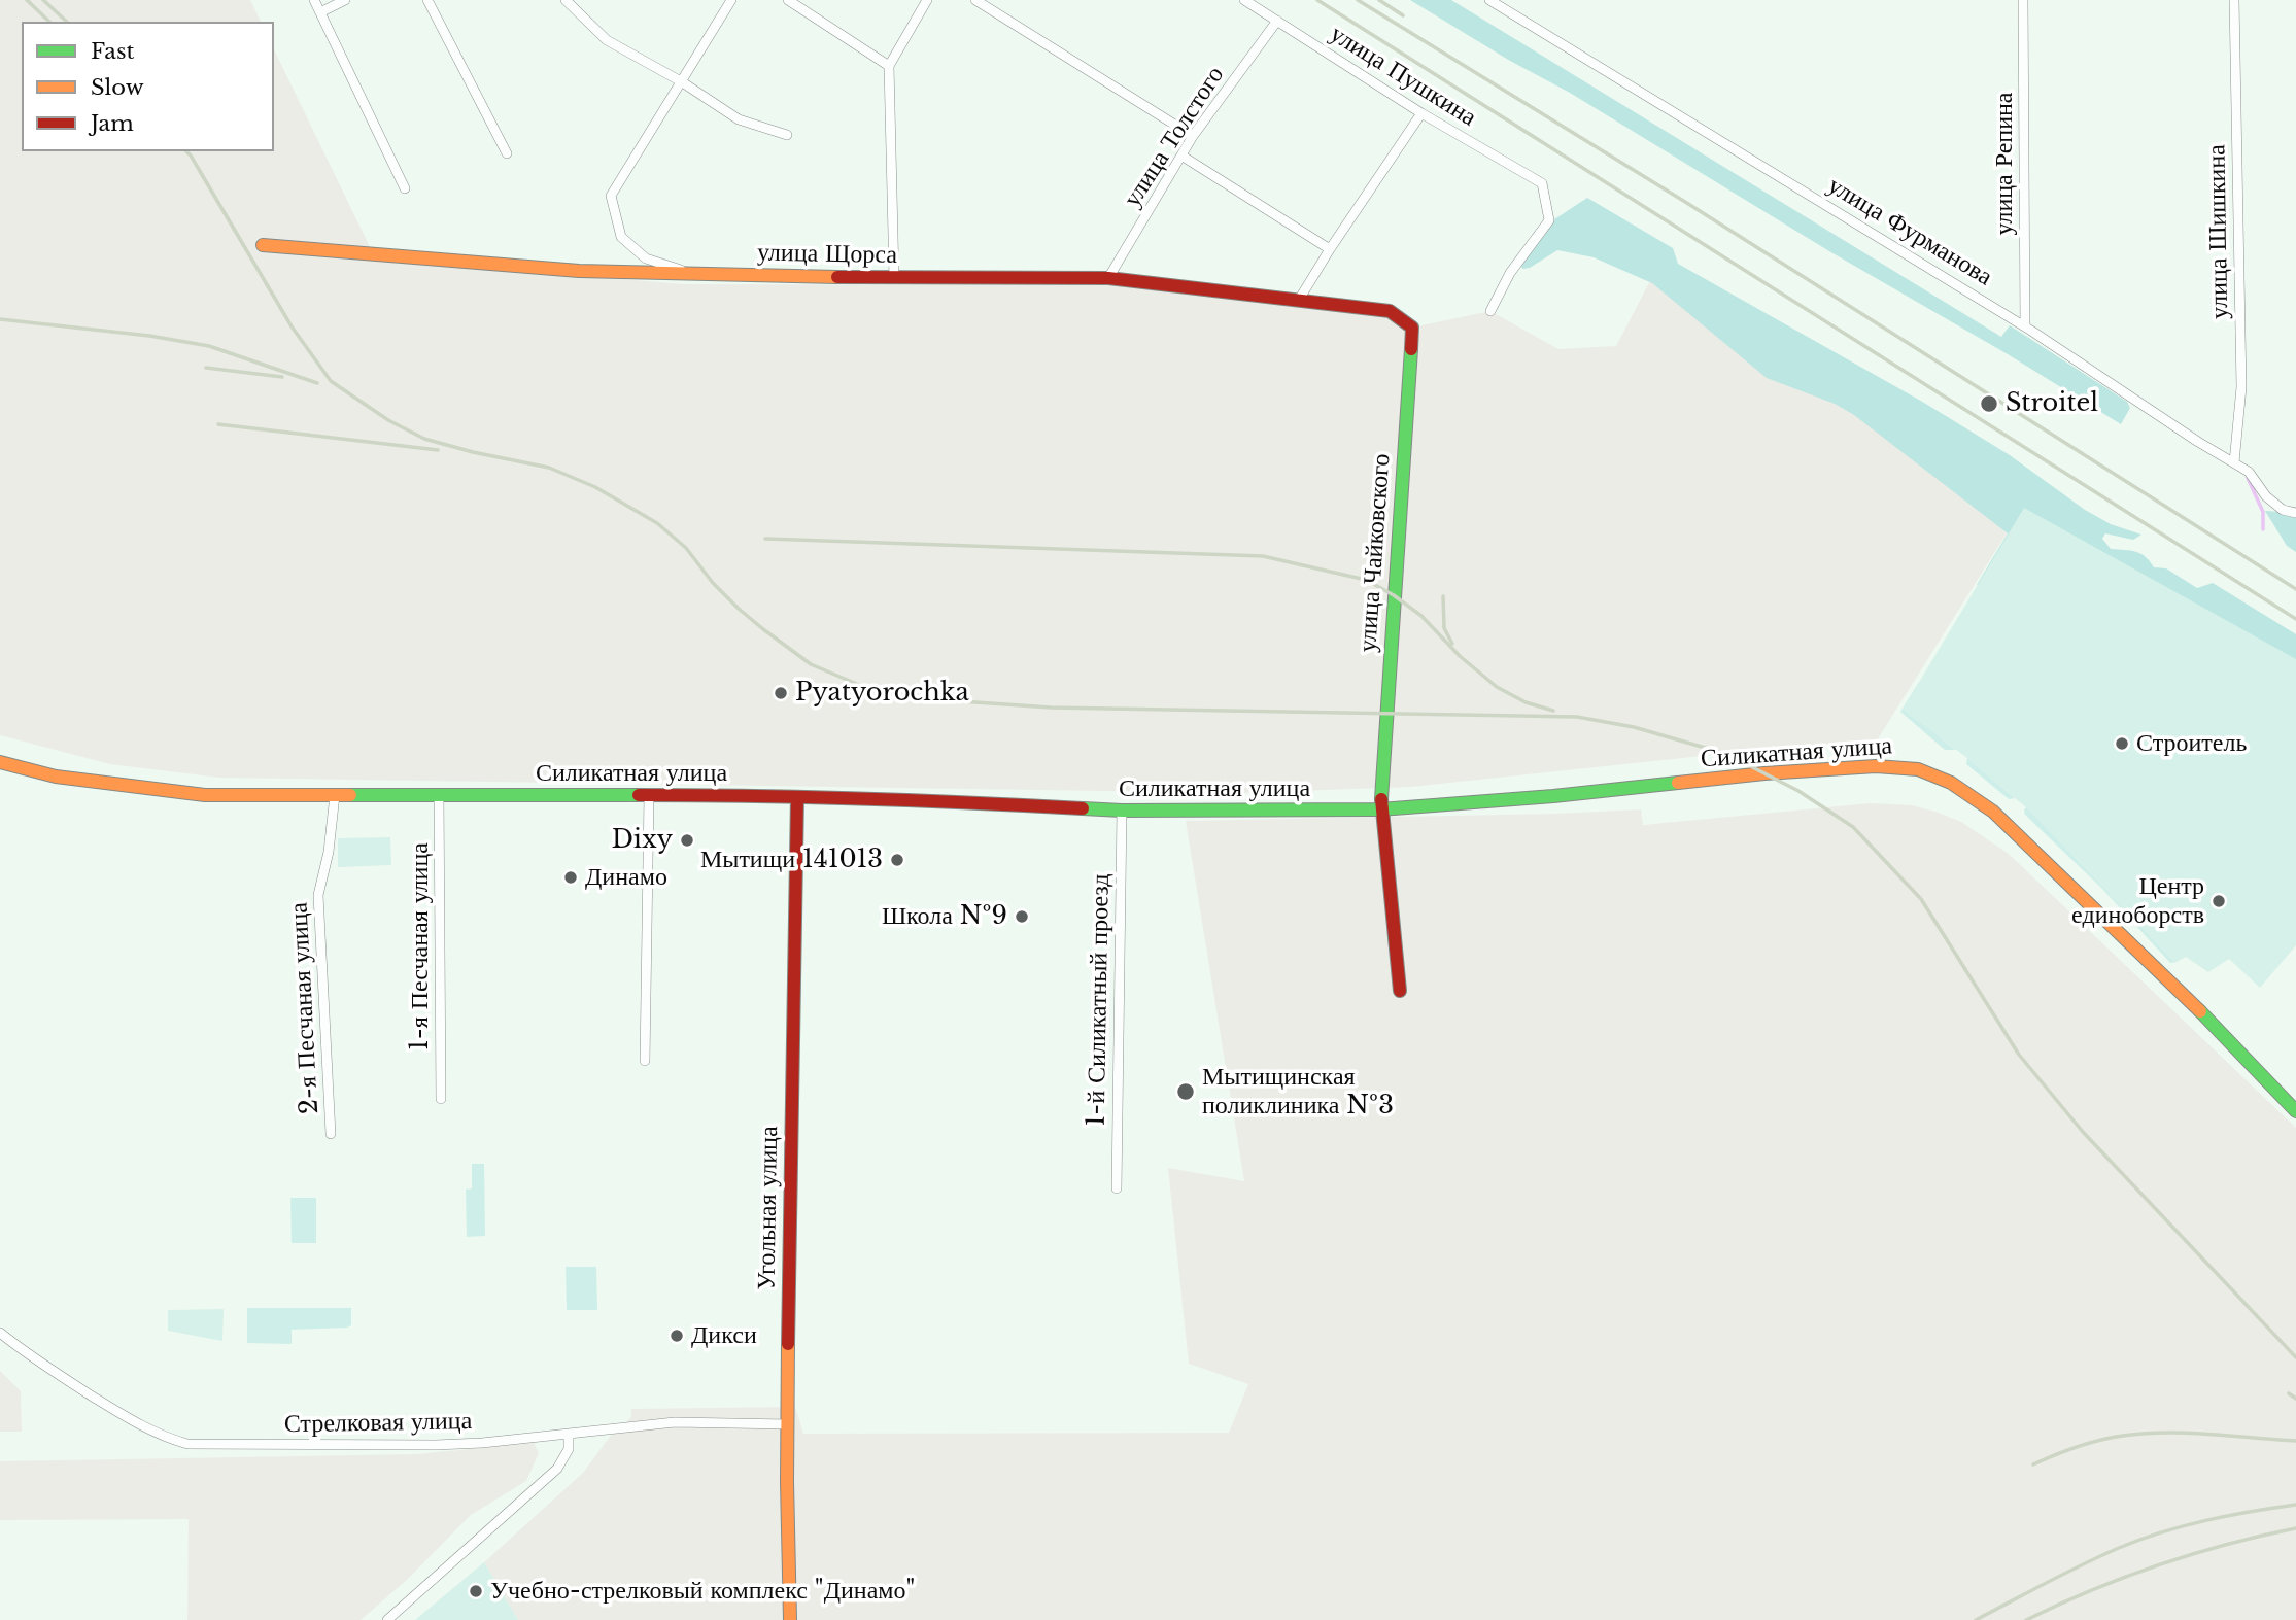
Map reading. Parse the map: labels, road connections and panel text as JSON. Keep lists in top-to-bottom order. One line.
{"streets":{"street":["улица Пушкина","улица Толстого","улица Репина","улица Фурманова","улица Шишкина","улица Щорса","улица Чайковского","Силикатная улица","1-я Песчаная улица","1-й Силикатный проезд","2-я Песчаная улица","Угольная улица","Стрелковая улица"]},"crossings":[["улица Пушкина","улица Толстого"],["улица Толстого","улица Щорса"],["улица Репина","улица Фурманова"],["улица Фурманова","улица Шишкина"],["улица Щорса","улица Чайковского"],["улица Чайковского","Силикатная улица"],["Силикатная улица","1-я Песчаная улица"],["Силикатная улица","1-й Силикатный проезд"],["Силикатная улица","2-я Песчаная улица"],["Силикатная улица","Угольная улица"],["Угольная улица","Стрелковая улица"]],"places":["Stroitel","Pyatyorochka","Строитель","Dixy","Мытищи 141013","Динамо","Центр единоборств","Школа №9","Мытищинская поликлиника №3","Дикси","Учебно-стрелковый комплекс \"Динамо\""],"legend":["Fast","Slow","Jam"]}
